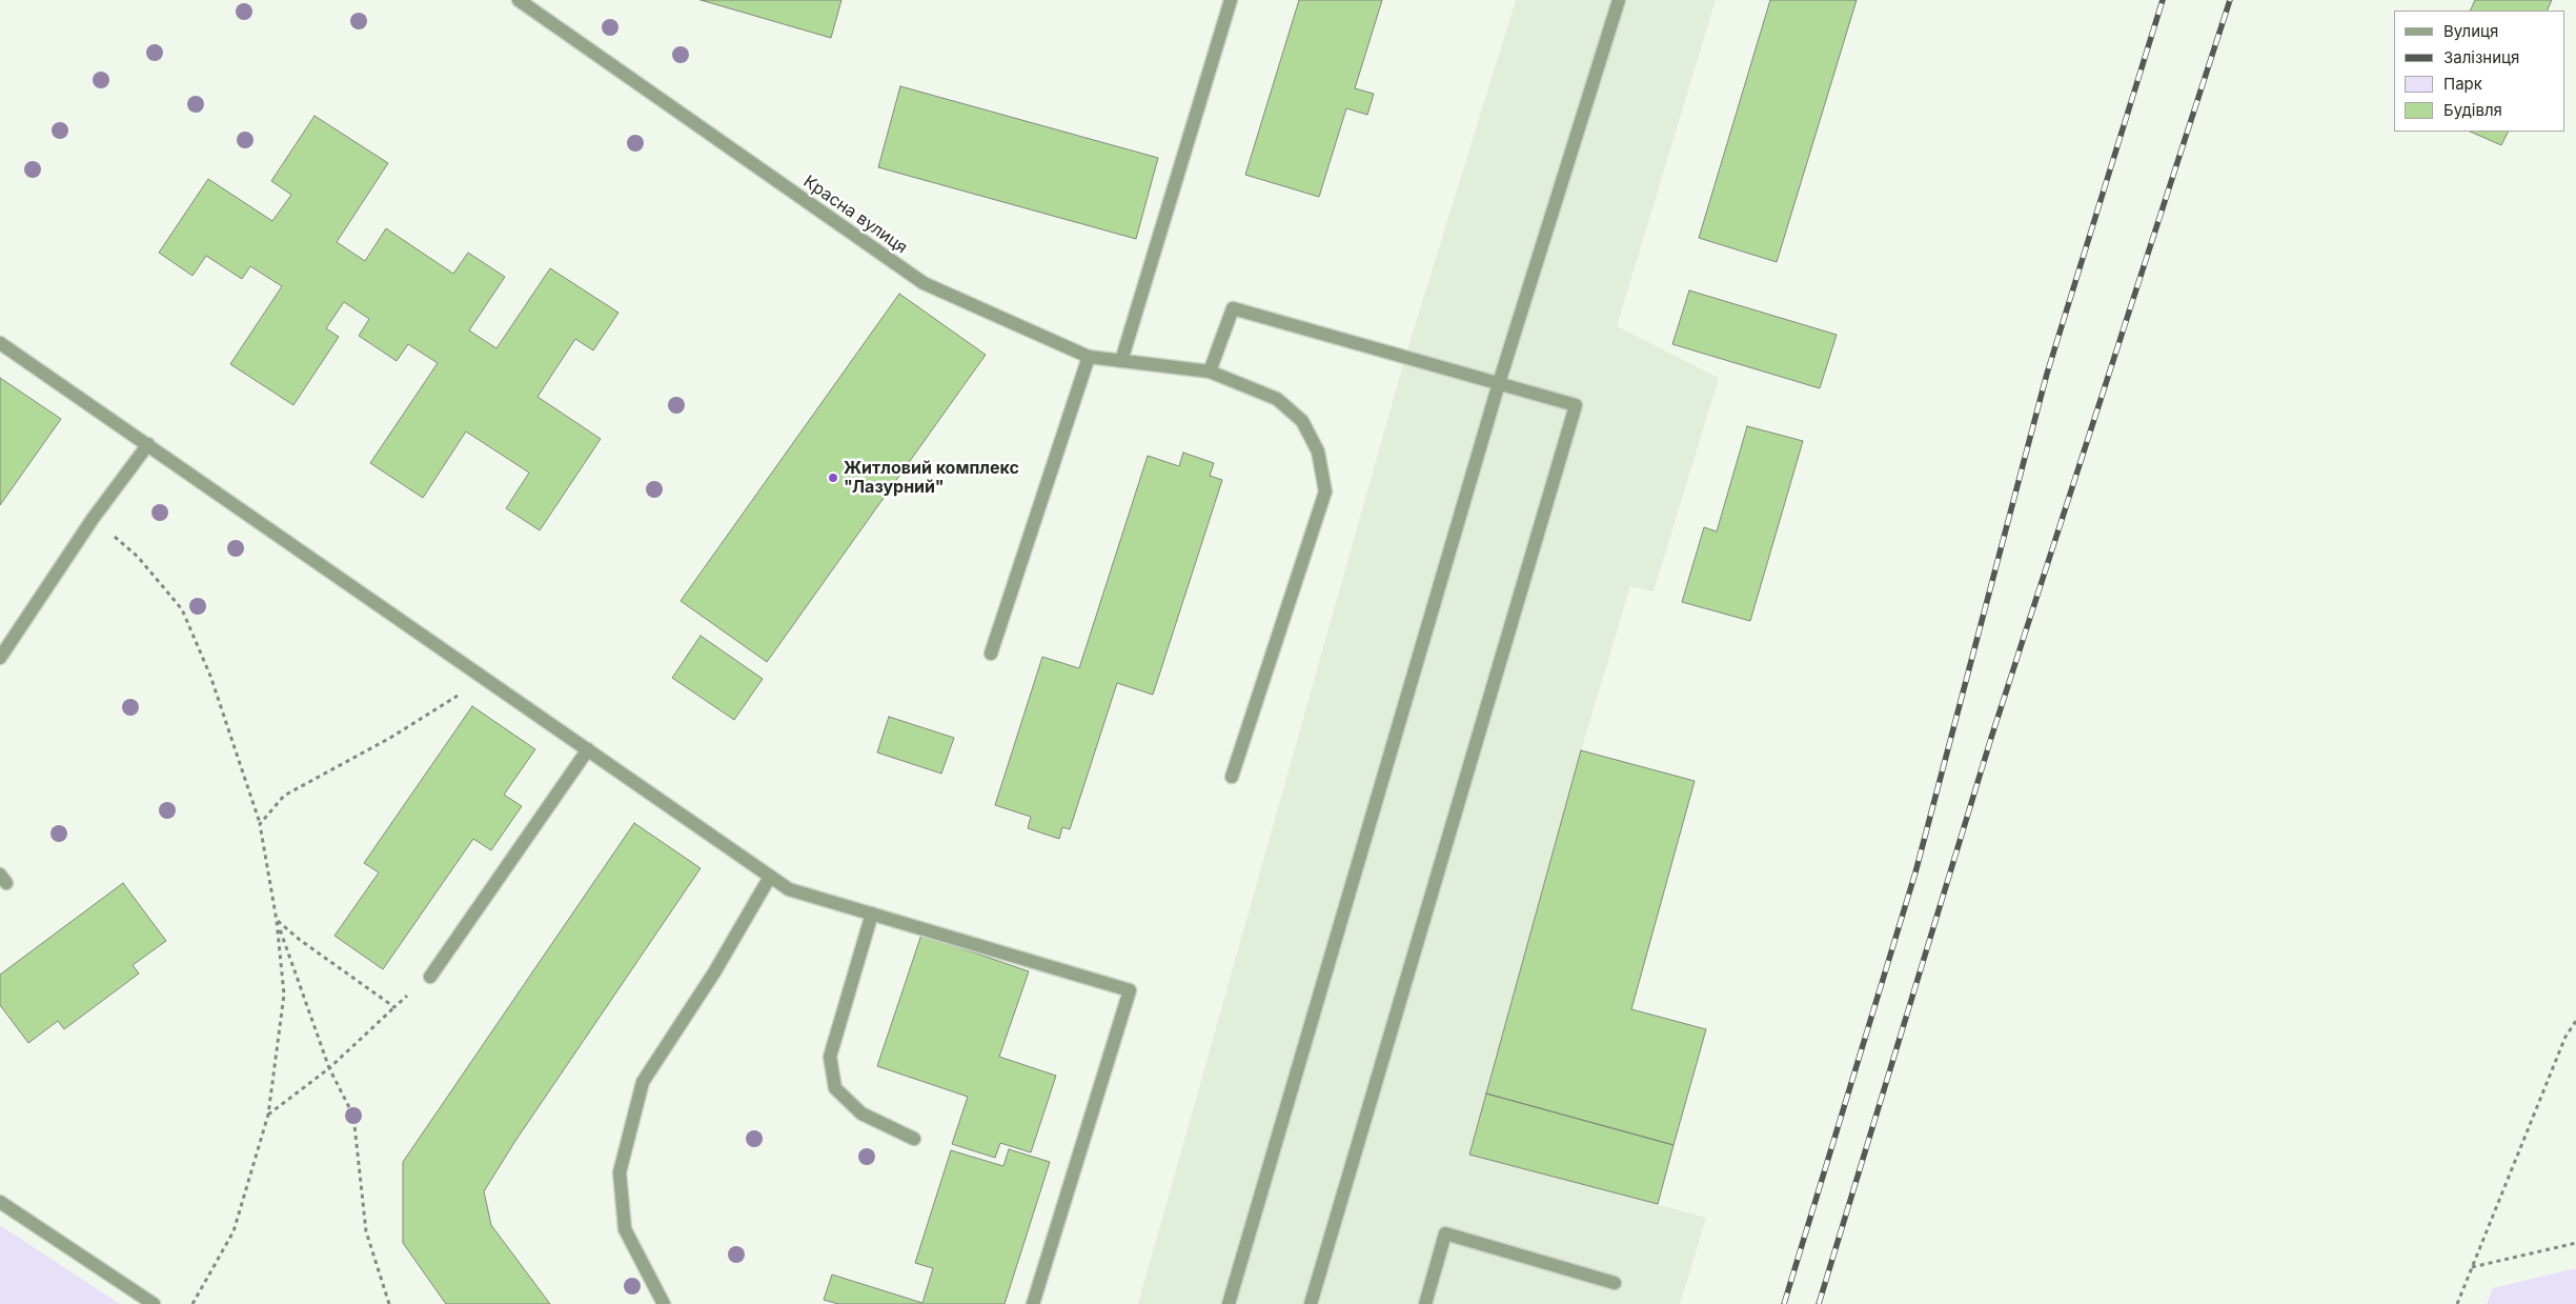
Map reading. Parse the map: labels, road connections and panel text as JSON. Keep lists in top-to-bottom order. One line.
{"streets":{"street":["Красна вулиця"]},"places":["Житловий комплекс \"Лазурний\""],"legend":["Вулиця","Залізниця","Парк","Будівля"]}
